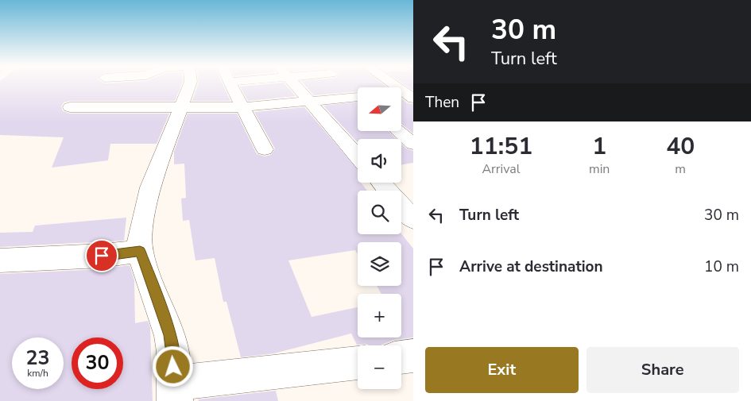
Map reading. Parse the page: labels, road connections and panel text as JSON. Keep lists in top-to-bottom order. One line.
{"north":"left","page":{"turn":["30 m","Turn left"],"then":"Then","map_buttons":["+","−"],"eta":["11:51","Arrival","1","min","40","m"],"list":[{"name":"Turn left","value":"30 m"},{"name":"Arrive at destination","value":"10 m"}],"speed":"23 km/h","limit":"30","buttons":["Exit","Share"]}}
